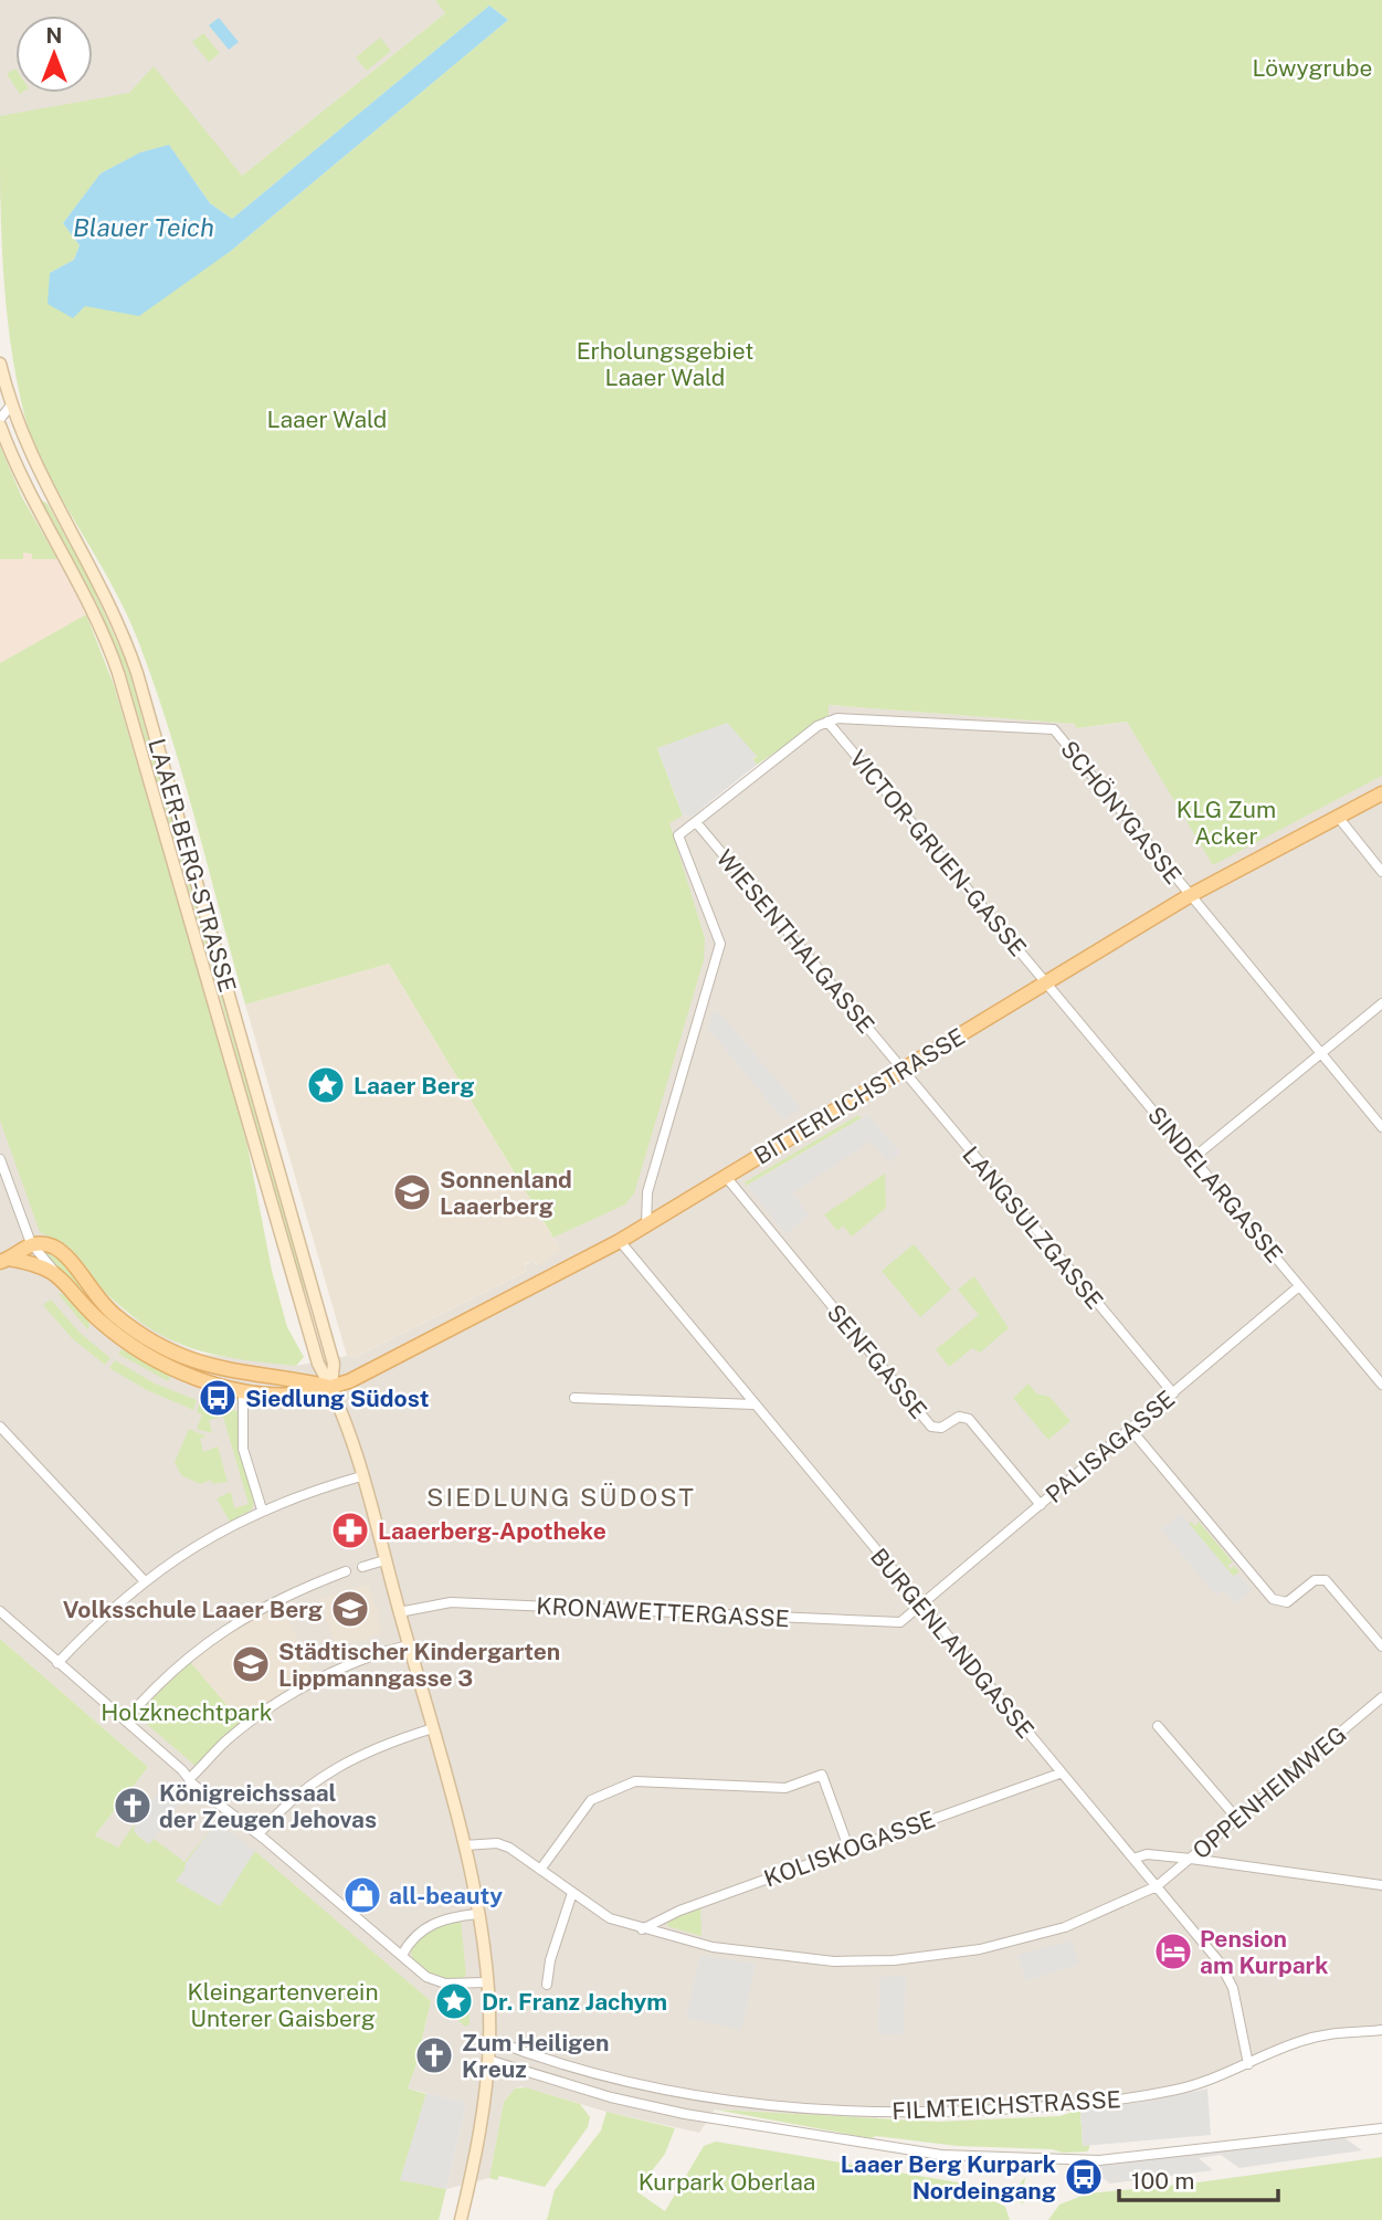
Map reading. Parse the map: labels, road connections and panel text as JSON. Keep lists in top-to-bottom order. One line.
{"streets":{"main road":["LAAER-BERG-STRASSE","BITTERLICHSTRASSE"],"street":["SCHÖNYGASSE","VICTOR-GRUEN-GASSE","WIESENTHALGASSE","SINDELARGASSE","LANGSULZGASSE","SENFGASSE","PALISAGASSE","KRONAWETTERGASSE","BURGENLANDGASSE","OPPENHEIMWEG","KOLISKOGASSE","FILMTEICHSTRASSE"]},"crossings":[["SCHÖNYGASSE","VICTOR-GRUEN-GASSE"],["SCHÖNYGASSE","BITTERLICHSTRASSE"],["VICTOR-GRUEN-GASSE","BITTERLICHSTRASSE"],["VICTOR-GRUEN-GASSE","SINDELARGASSE"],["LAAER-BERG-STRASSE","BITTERLICHSTRASSE"],["LAAER-BERG-STRASSE","KRONAWETTERGASSE"],["LAAER-BERG-STRASSE","OPPENHEIMWEG"],["LAAER-BERG-STRASSE","FILMTEICHSTRASSE"],["WIESENTHALGASSE","BITTERLICHSTRASSE"],["WIESENTHALGASSE","LANGSULZGASSE"],["BITTERLICHSTRASSE","SINDELARGASSE"],["BITTERLICHSTRASSE","LANGSULZGASSE"],["BITTERLICHSTRASSE","SENFGASSE"],["BITTERLICHSTRASSE","BURGENLANDGASSE"],["SINDELARGASSE","PALISAGASSE"],["LANGSULZGASSE","PALISAGASSE"],["SENFGASSE","PALISAGASSE"],["PALISAGASSE","KRONAWETTERGASSE"],["PALISAGASSE","BURGENLANDGASSE"],["KRONAWETTERGASSE","BURGENLANDGASSE"],["BURGENLANDGASSE","OPPENHEIMWEG"],["BURGENLANDGASSE","KOLISKOGASSE"],["BURGENLANDGASSE","FILMTEICHSTRASSE"],["OPPENHEIMWEG","KOLISKOGASSE"]],"districts":["SIEDLUNG SÜDOST"],"water":["Blauer Teich"],"parks":["Löwygrube","Erholungsgebiet Laaer Wald","Laaer Wald","KLG Zum Acker","Holzknechtpark","Kleingartenverein Unterer Gaisberg","Kurpark Oberlaa"],"places":{"place":["Laaer Berg","Dr. Franz Jachym"],"school or university":["Sonnenland Laaerberg","Volksschule Laaer Berg","Städtischer Kindergarten Lippmanngasse 3"],"bus stop":["Siedlung Südost","Laaer Berg Kurpark Nordeingang"],"pharmacy":["Laaerberg-Apotheke"],"church":["Königreichssaal der Zeugen Jehovas","Zum Heiligen Kreuz"],"shop":["all-beauty"],"hotel":["Pension am Kurpark"]},"scale_bar":"100 m","north":"top"}
